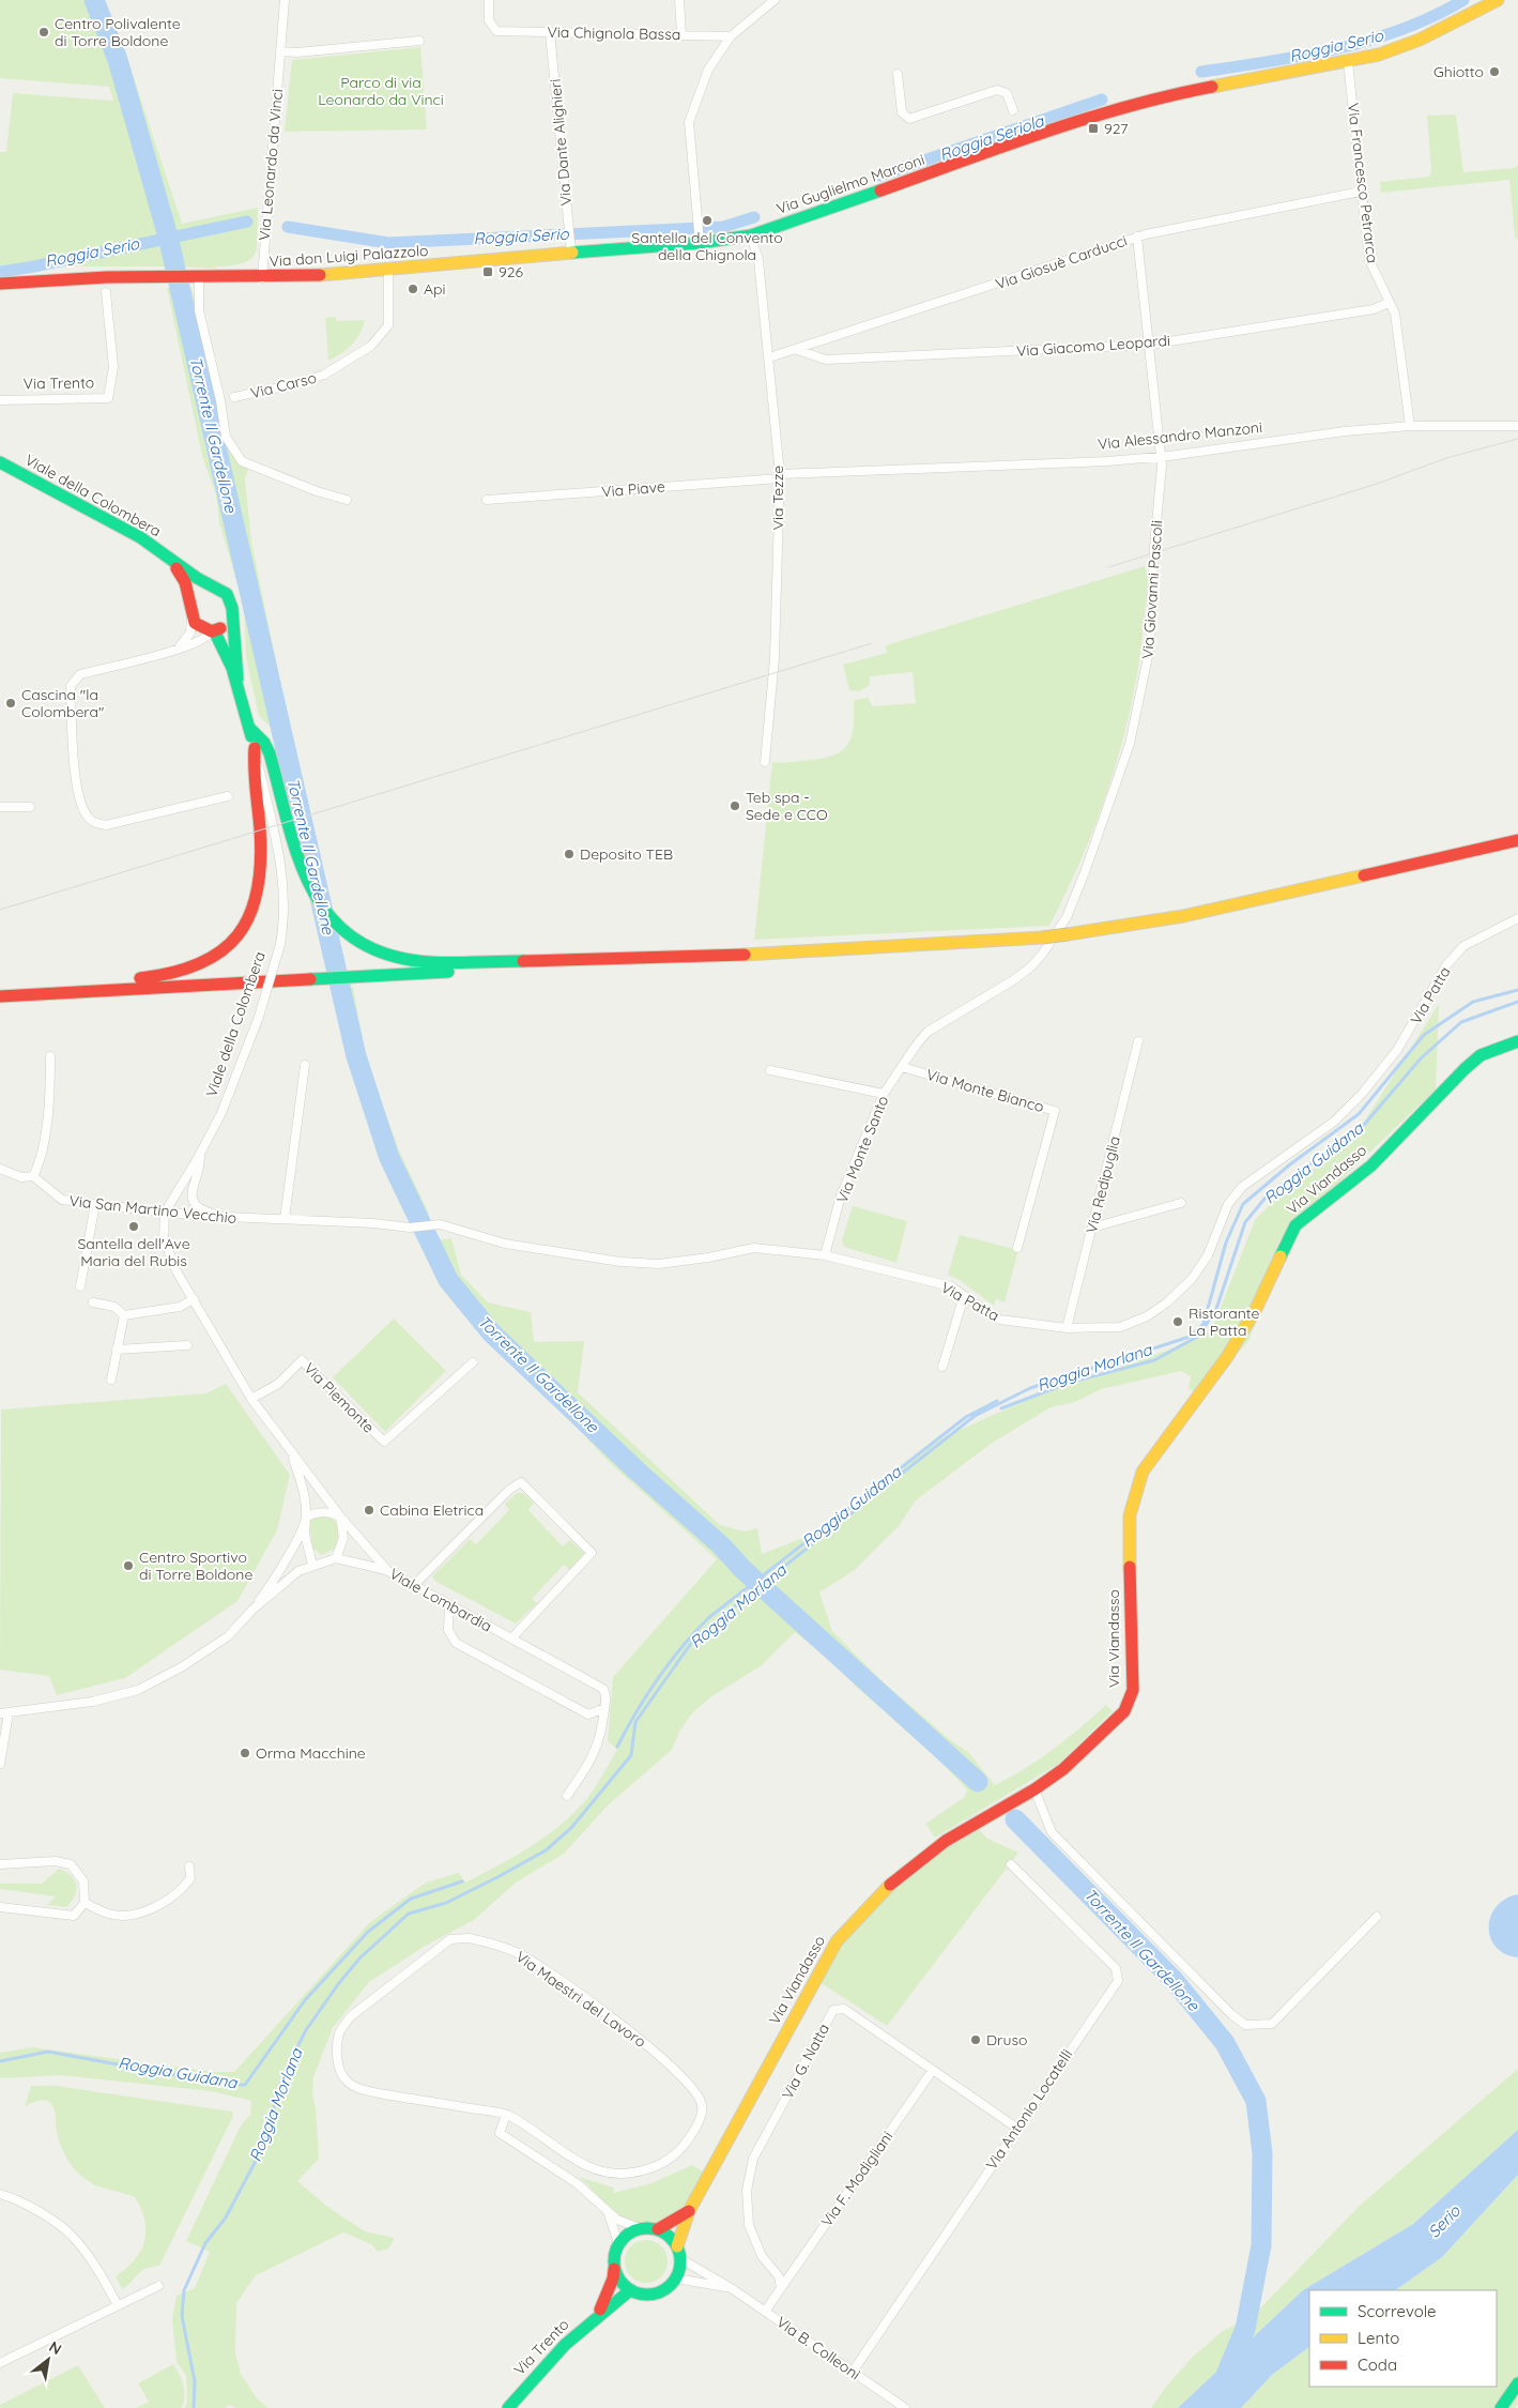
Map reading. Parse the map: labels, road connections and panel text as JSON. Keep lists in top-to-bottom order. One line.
{"streets":{"main road":["Via Guglielmo Marconi","Via don Luigi Palazzolo","Via Trento","Viale della Colombera","Via Viandasso"],"street":["Via Chignola Bassa","Via Dante Alighieri","Via Leonardo da Vinci","Via Francesco Petrarca","Via Giosuè Carducci","Via Giacomo Leopardi","Via Carso","Via Alessandro Manzoni","Via Piave","Via Tezze","Via Giovanni Pascoli","Via Patta","Via Monte Bianco","Via Monte Santo","Via Redipuglia","Via San Martino Vecchio","Via Piemonte","Viale Lombardia","Via Maestri del Lavoro","Via G. Natta","Via Antonio Locatelli","Via F. Modigliani","Via B. Colleoni"]},"crossings":[["Via Chignola Bassa","Via Dante Alighieri"],["Via Dante Alighieri","Via don Luigi Palazzolo"],["Via Leonardo da Vinci","Via don Luigi Palazzolo"],["Via Francesco Petrarca","Via Guglielmo Marconi"],["Via Francesco Petrarca","Via Giosuè Carducci"],["Via Francesco Petrarca","Via Giacomo Leopardi"],["Via Francesco Petrarca","Via Alessandro Manzoni"],["Via Guglielmo Marconi","Via don Luigi Palazzolo"],["Via Guglielmo Marconi","Via Tezze"],["Via don Luigi Palazzolo","Via Carso"],["Via Giosuè Carducci","Via Giacomo Leopardi"],["Via Giosuè Carducci","Via Tezze"],["Via Giosuè Carducci","Via Giovanni Pascoli"],["Via Giacomo Leopardi","Via Giovanni Pascoli"],["Via Trento","Via Viandasso"],["Via Trento","Via B. Colleoni"],["Via Alessandro Manzoni","Via Piave"],["Via Alessandro Manzoni","Via Tezze"],["Via Alessandro Manzoni","Via Giovanni Pascoli"],["Via Piave","Via Tezze"],["Viale della Colombera","Via San Martino Vecchio"],["Via Giovanni Pascoli","Via Monte Santo"],["Via Patta","Via Monte Santo"],["Via Patta","Via Redipuglia"],["Via Patta","Via San Martino Vecchio"],["Via Monte Bianco","Via Monte Santo"],["Via Monte Santo","Via San Martino Vecchio"],["Via Viandasso","Via B. Colleoni"],["Via G. Natta","Via Antonio Locatelli"],["Via G. Natta","Via F. Modigliani"],["Via Antonio Locatelli","Via B. Colleoni"]],"water":["Roggia Serio","Roggia Seriola","Torrente Il Gardellone","Roggia Guidana","Roggia Morlana","Serio"],"parks":["Parco di via Leonardo da Vinci"],"places":{"other":["Centro Polivalente di Torre Boldone","Ghiotto","Santella del Convento della Chignola","Api","Cascina \"la Colombera\"","Teb spa - Sede e CCO","Deposito TEB","Santella dell'Ave Maria del Rubis","Ristorante La Patta","Cabina Eletrica","Centro Sportivo di Torre Boldone","Orma Macchine","Druso"],"transit":["927","926"]},"legend":["Scorrevole","Lento","Coda"],"north":"top right"}
